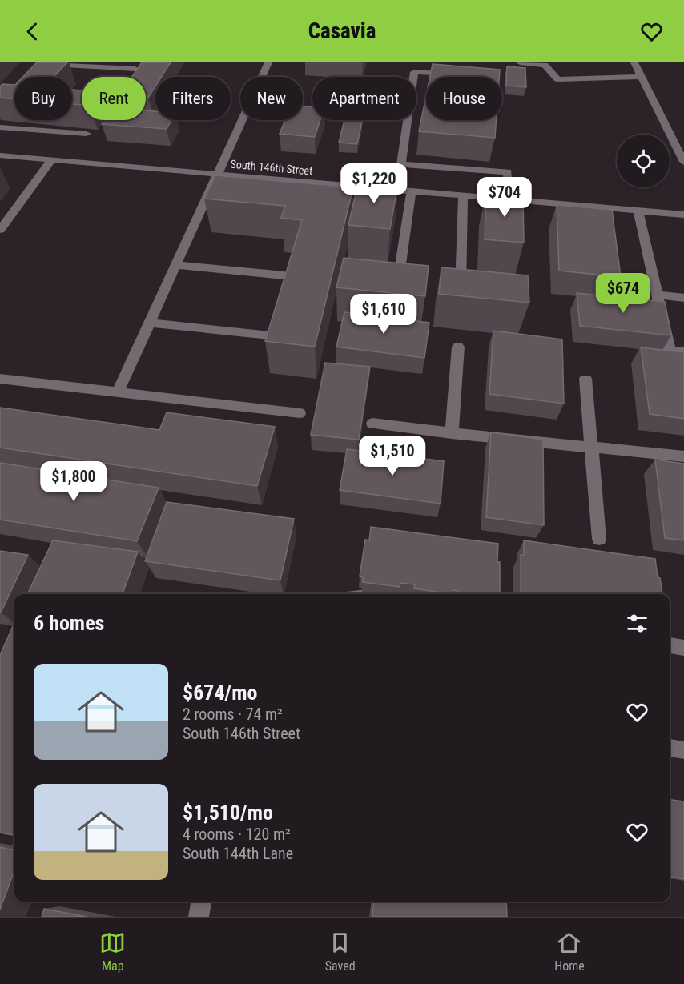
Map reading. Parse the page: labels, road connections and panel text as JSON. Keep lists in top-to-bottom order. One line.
{"streets":{"street":["South 146th Street"]},"page":{"header":"Casavia","chip":["Buy","Rent","Filters","New","Apartment","House"],"price":["$1,220","$704","$674","$1,610","$1,510","$1,800"],"heading":"6 homes","list":[{"name":"$674/mo","note":"2 rooms · 74 m² · South 146th Street"},{"name":"$1,510/mo","note":"4 rooms · 120 m² · South 144th Lane"}],"tabs":["Map","Saved","Home"]}}
